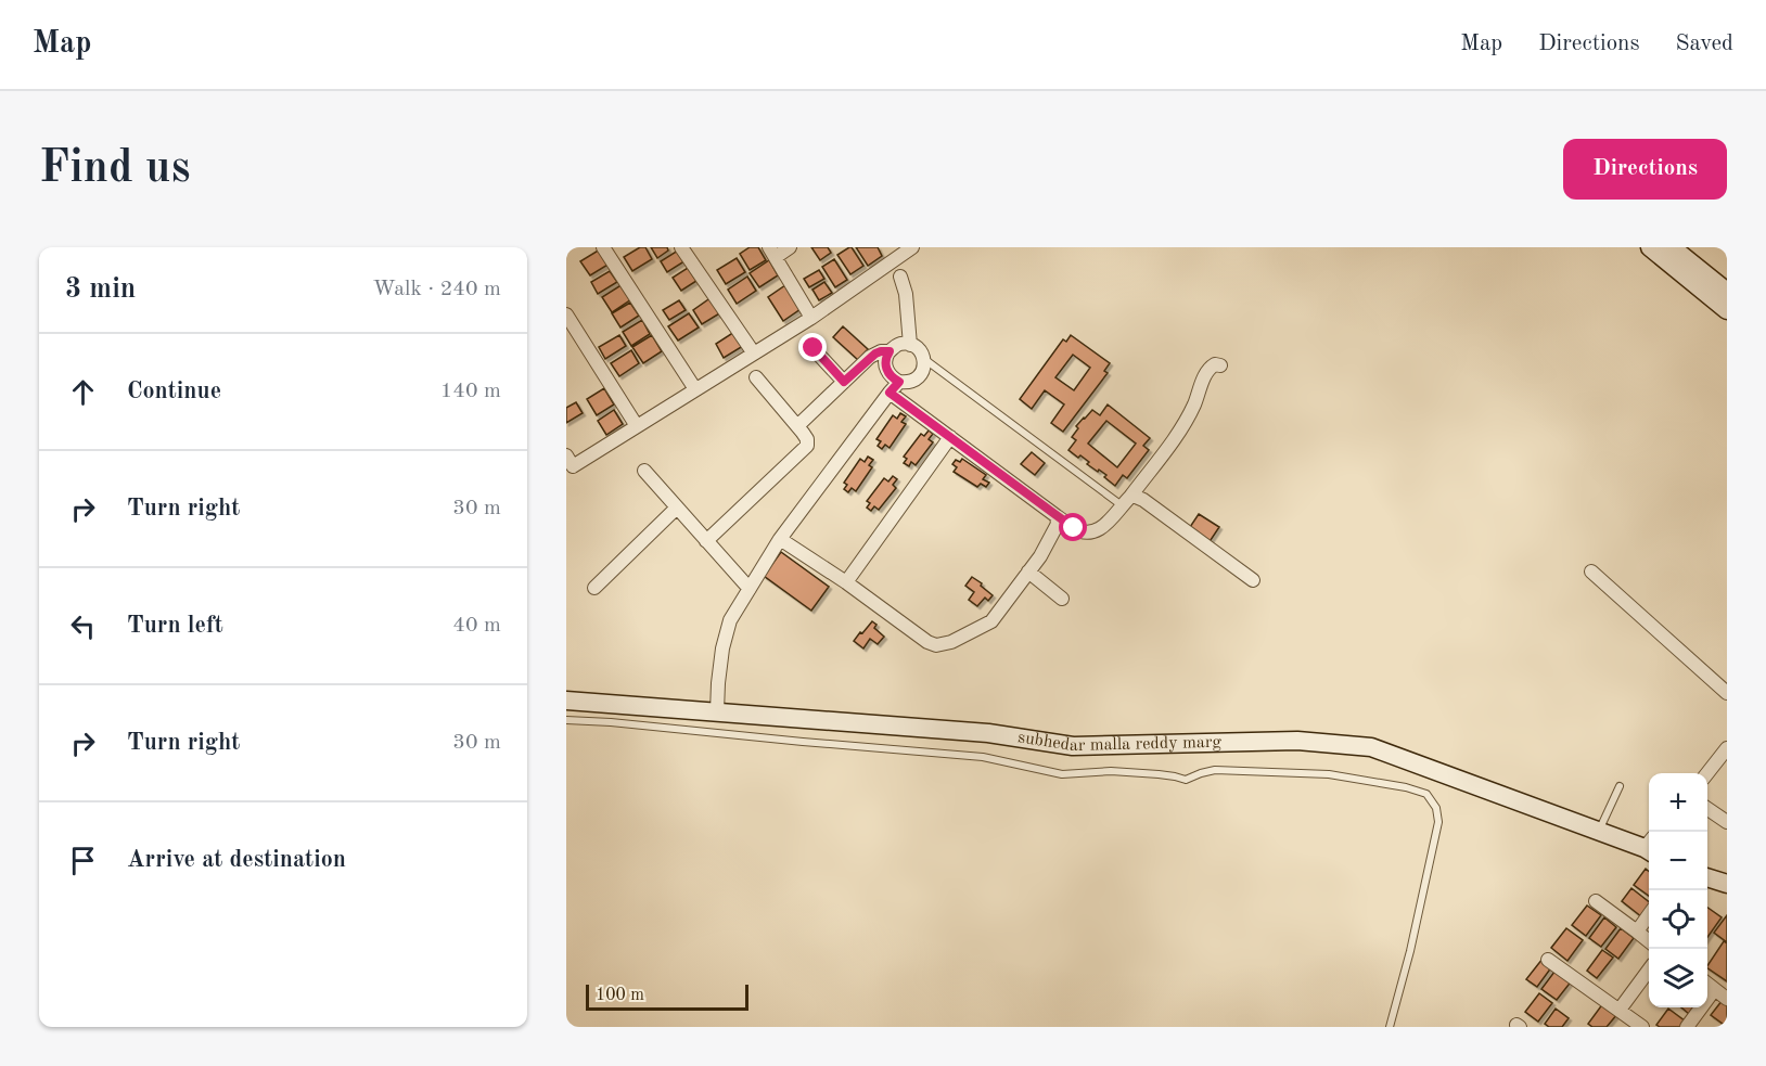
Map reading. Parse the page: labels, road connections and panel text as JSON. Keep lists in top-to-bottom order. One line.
{"streets":{"main road":["subhedar malla reddy marg"]},"scale_bar":"100 m","page":{"header":"Map","nav":["Map","Directions","Saved"],"buttons":"Directions","title":"Find us","heading":["3 min","Walk · 240 m"],"list":[["Continue","140 m"],["Turn right","30 m"],["Turn left","40 m"],["Turn right","30 m"],"Arrive at destination"],"map_buttons":["+","−"],"scale":"100 m"}}
